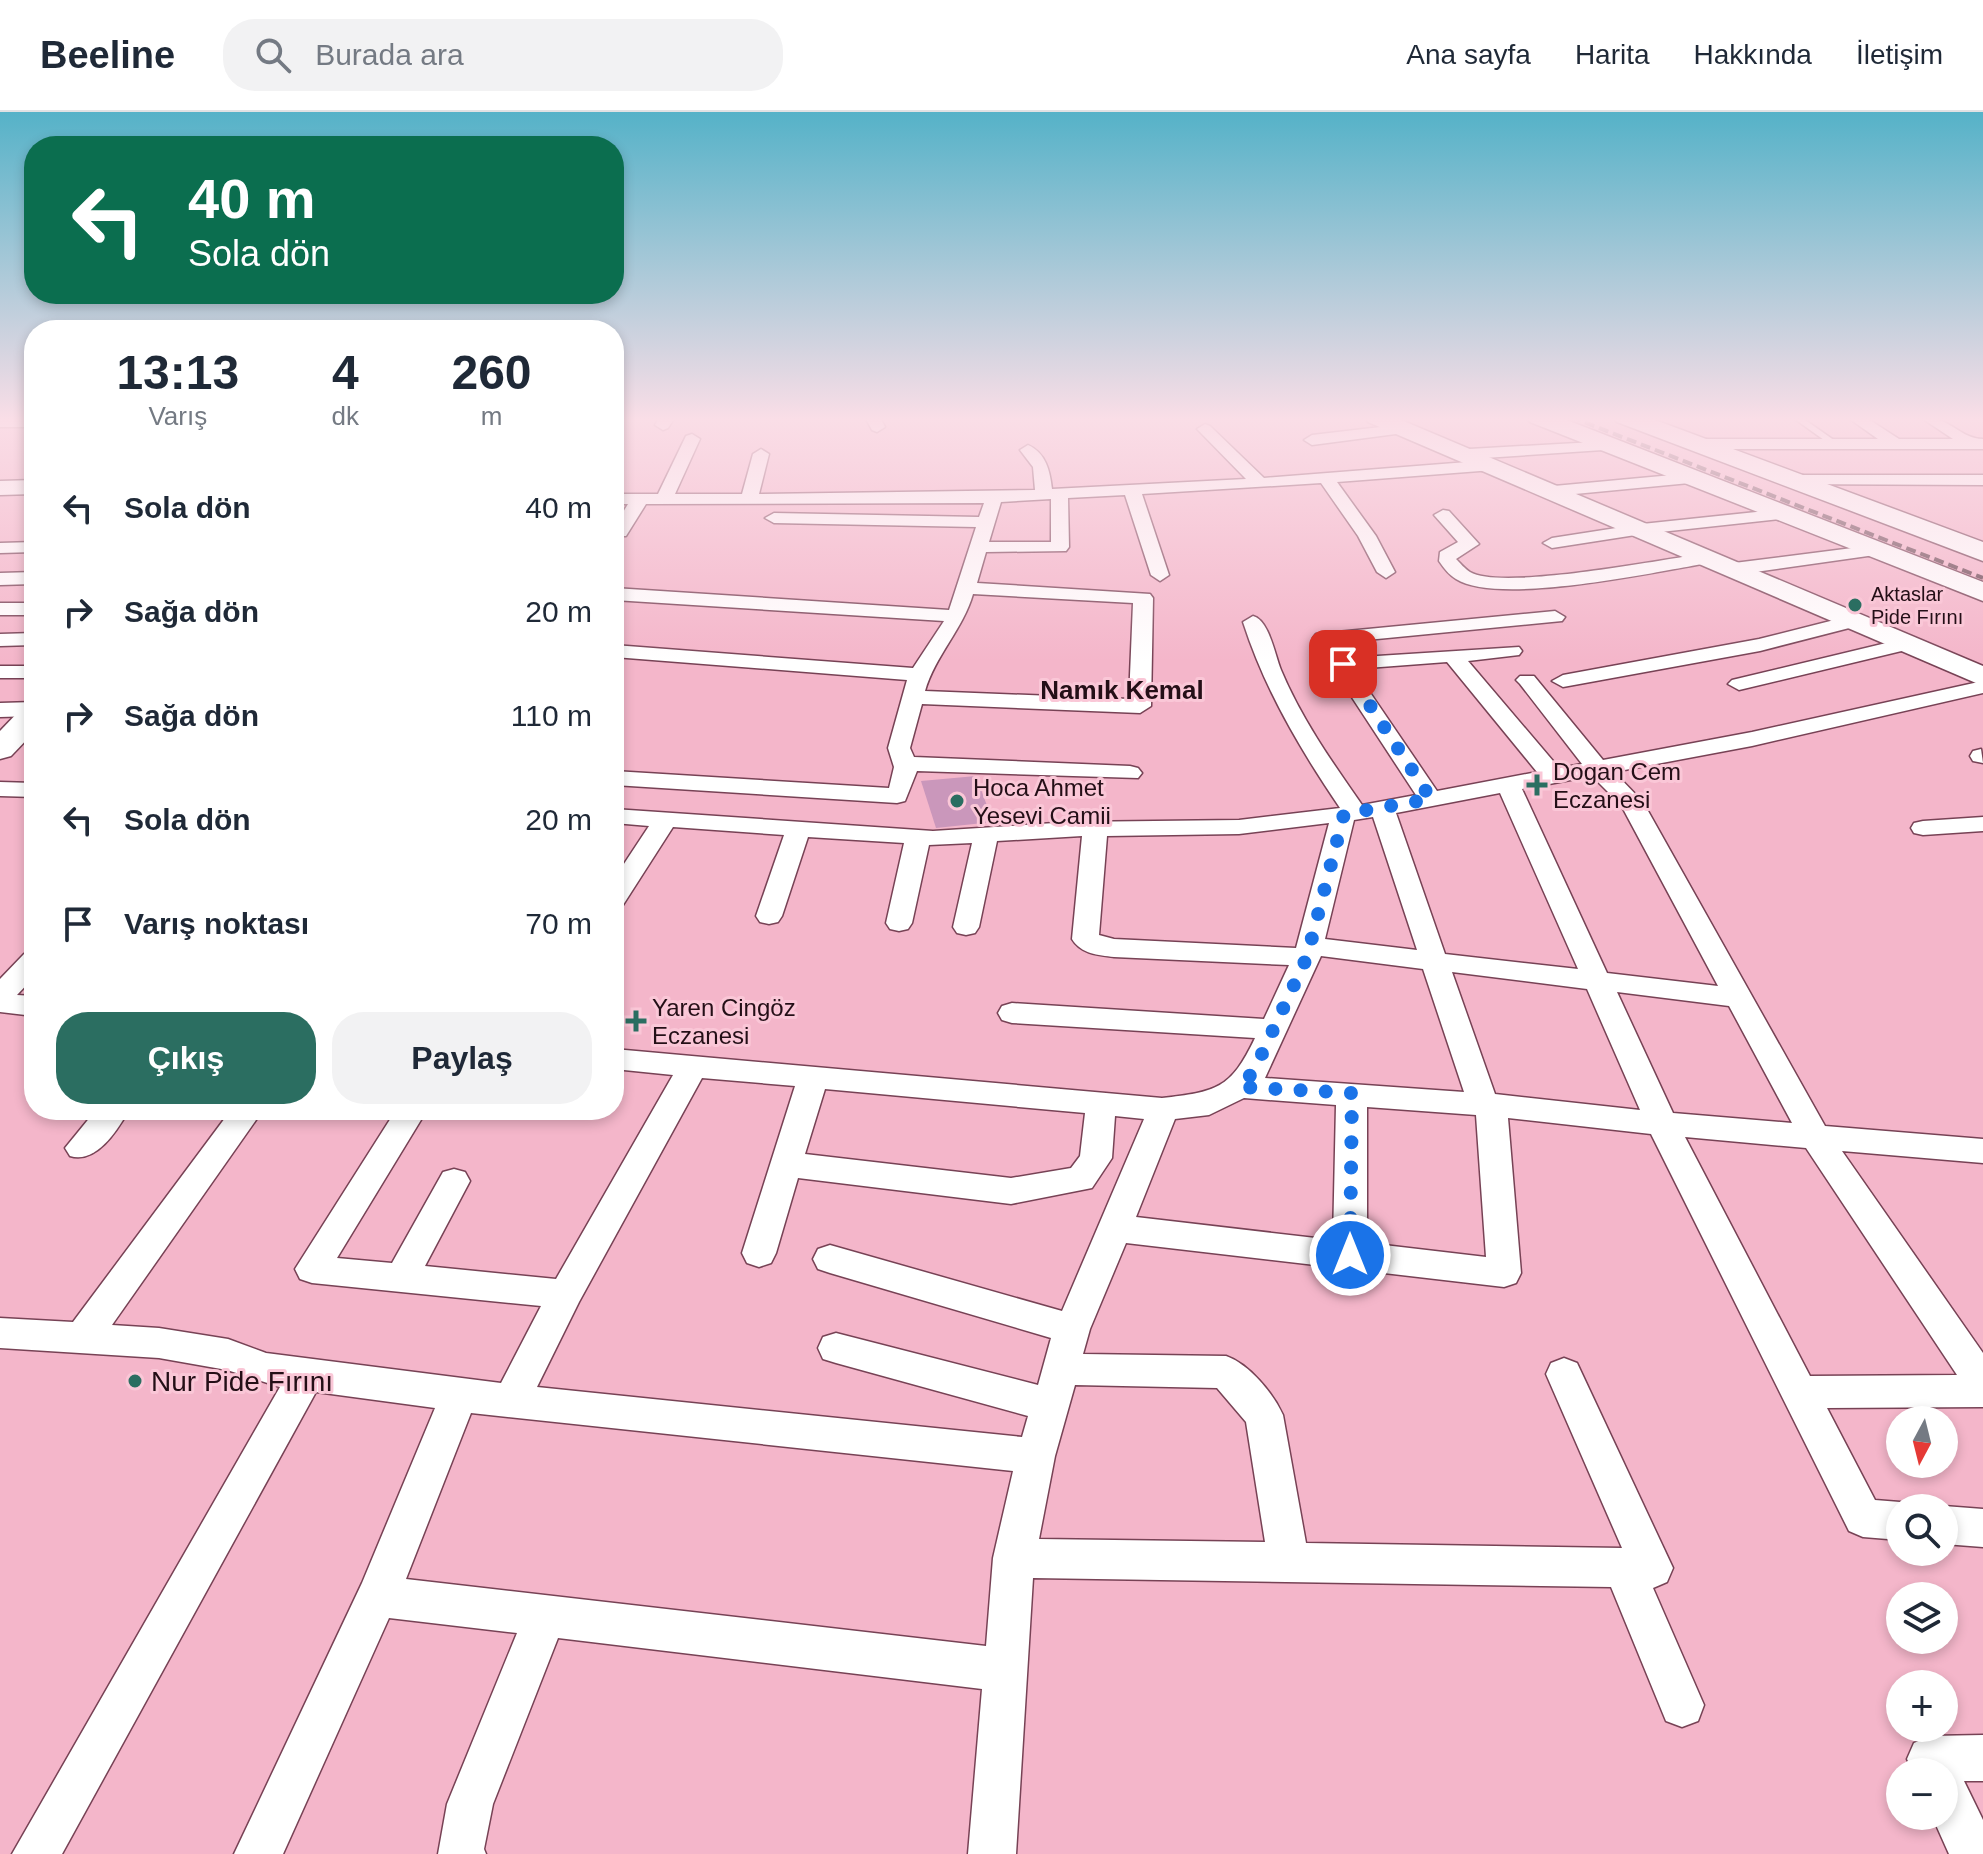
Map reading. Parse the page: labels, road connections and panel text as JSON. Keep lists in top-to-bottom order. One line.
{"districts":["Namık Kemal"],"places":{"other":["Aktaslar Pide Fırını","Hoca Ahmet Yesevi Camii","Nur Pide Fırını"],"health":["Dogan Cem Eczanesi","Yaren Cingöz Eczanesi"]},"north":"bottom","page":{"header":"Beeline","search":"Burada ara","nav":["Ana sayfa","Harita","Hakkında","İletişim"],"turn":["40 m","Sola dön"],"eta":["13:13","Varış","4","dk","260","m"],"list":[{"name":"Sola dön","value":"40 m"},{"name":"Sağa dön","value":"20 m"},{"name":"Sağa dön","value":"110 m"},{"name":"Sola dön","value":"20 m"},{"name":"Varış noktası","value":"70 m"}],"buttons":["Çıkış","Paylaş"],"map_buttons":["+","−"]}}
